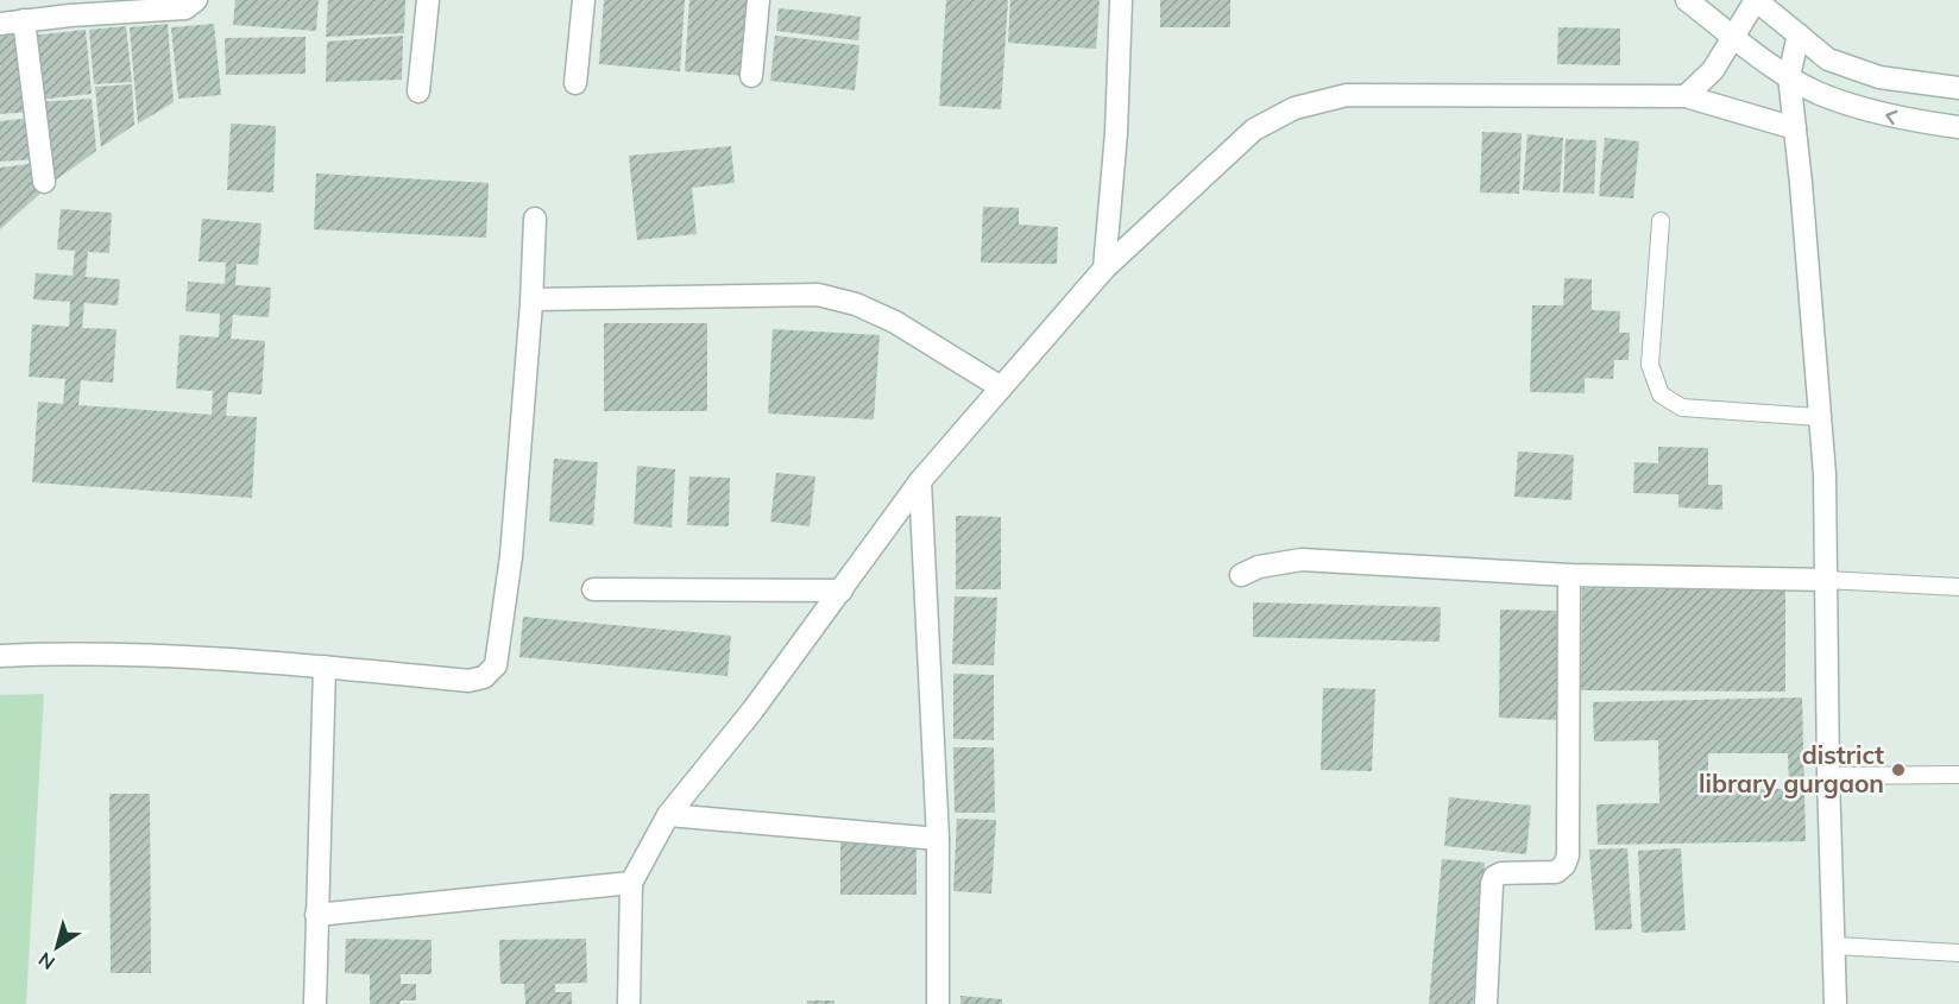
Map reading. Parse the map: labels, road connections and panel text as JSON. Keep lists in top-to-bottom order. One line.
{"places":["district library gurgaon"],"north":"bottom left"}
